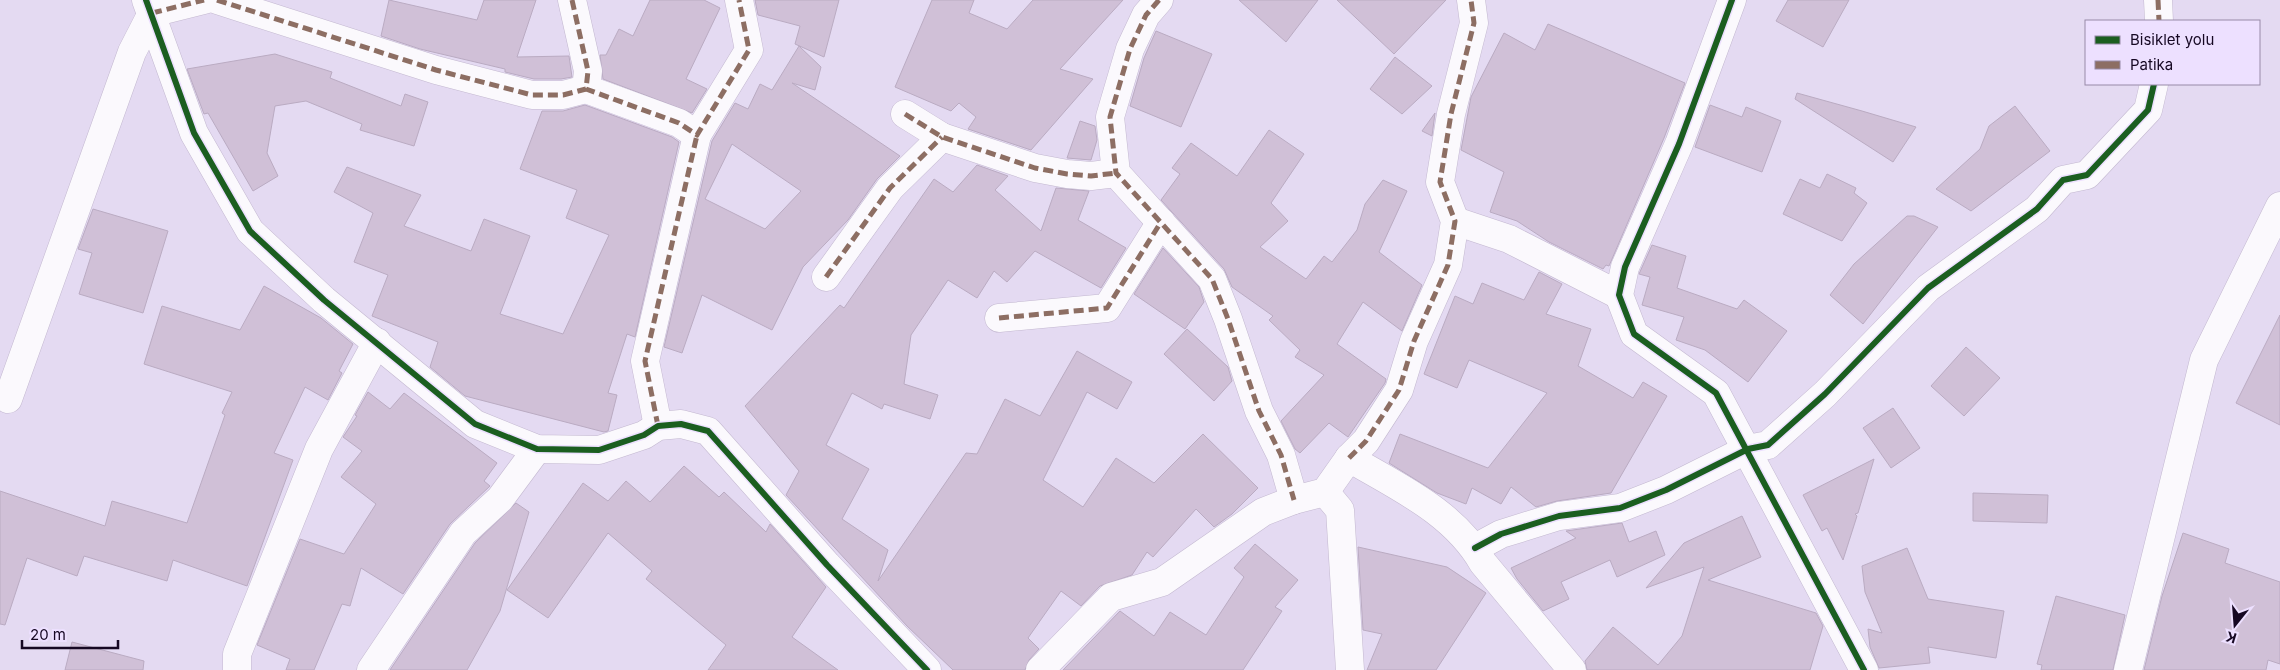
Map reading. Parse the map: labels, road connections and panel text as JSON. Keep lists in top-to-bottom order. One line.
{"legend":["Bisiklet yolu","Patika"],"scale_bar":"20 m","north":"bottom"}
